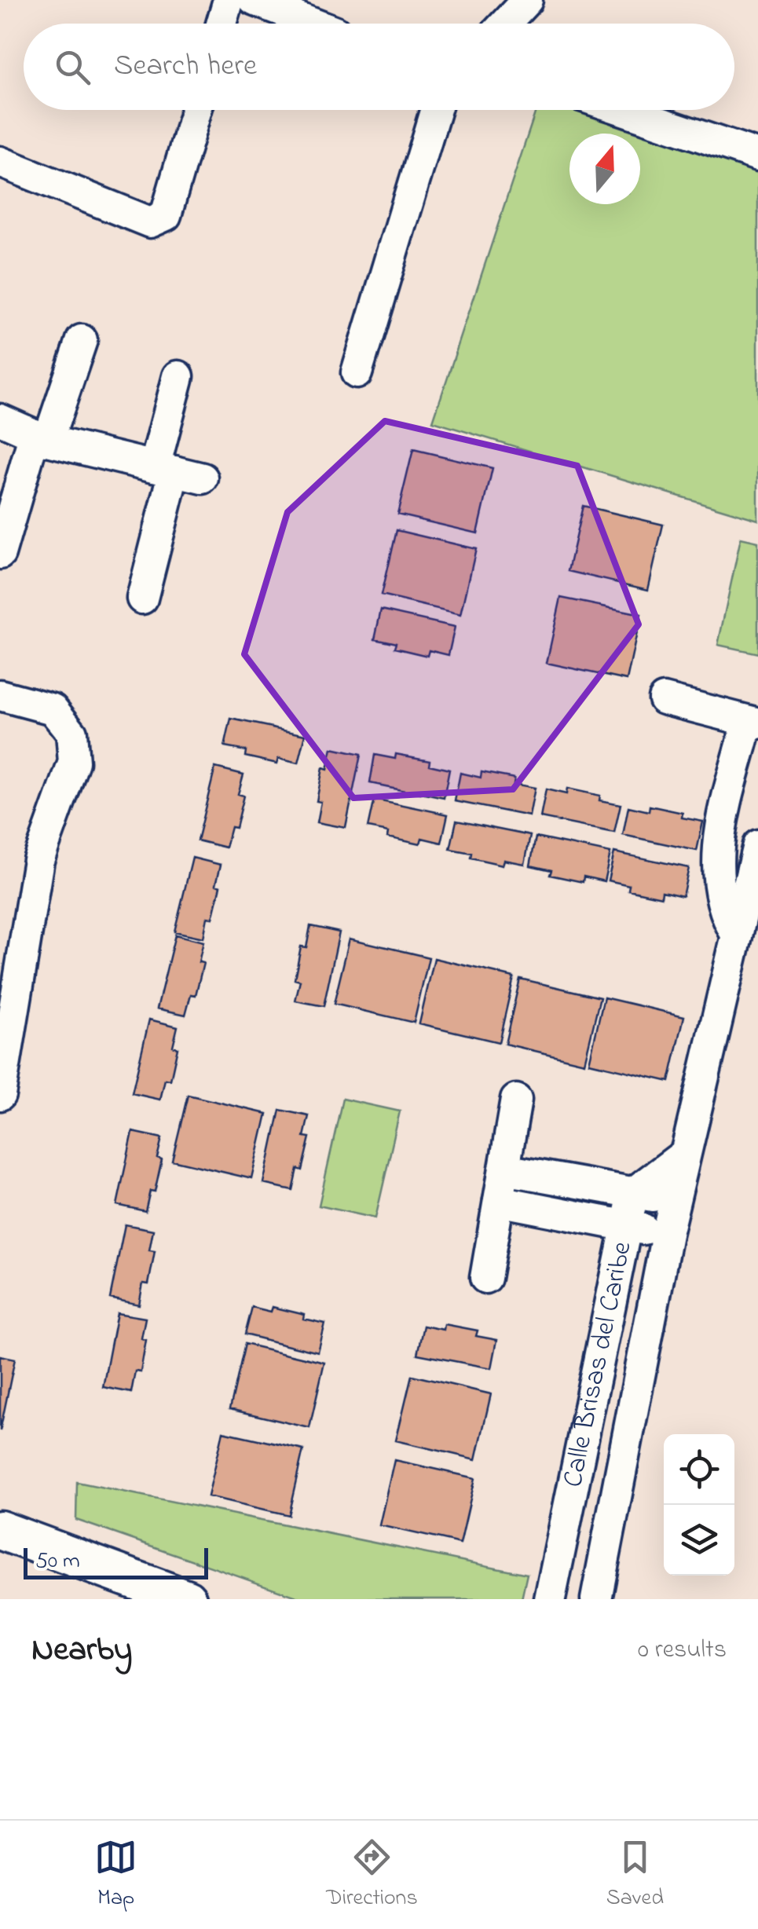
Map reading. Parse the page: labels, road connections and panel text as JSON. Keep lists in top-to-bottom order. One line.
{"streets":{"street":["Calle Brisas del Caribe"]},"scale_bar":"50 m","north":"top","page":{"search":"Search here","scale":"50 m","heading":["Nearby","0 results"],"nav":["Map","Directions","Saved"]}}
